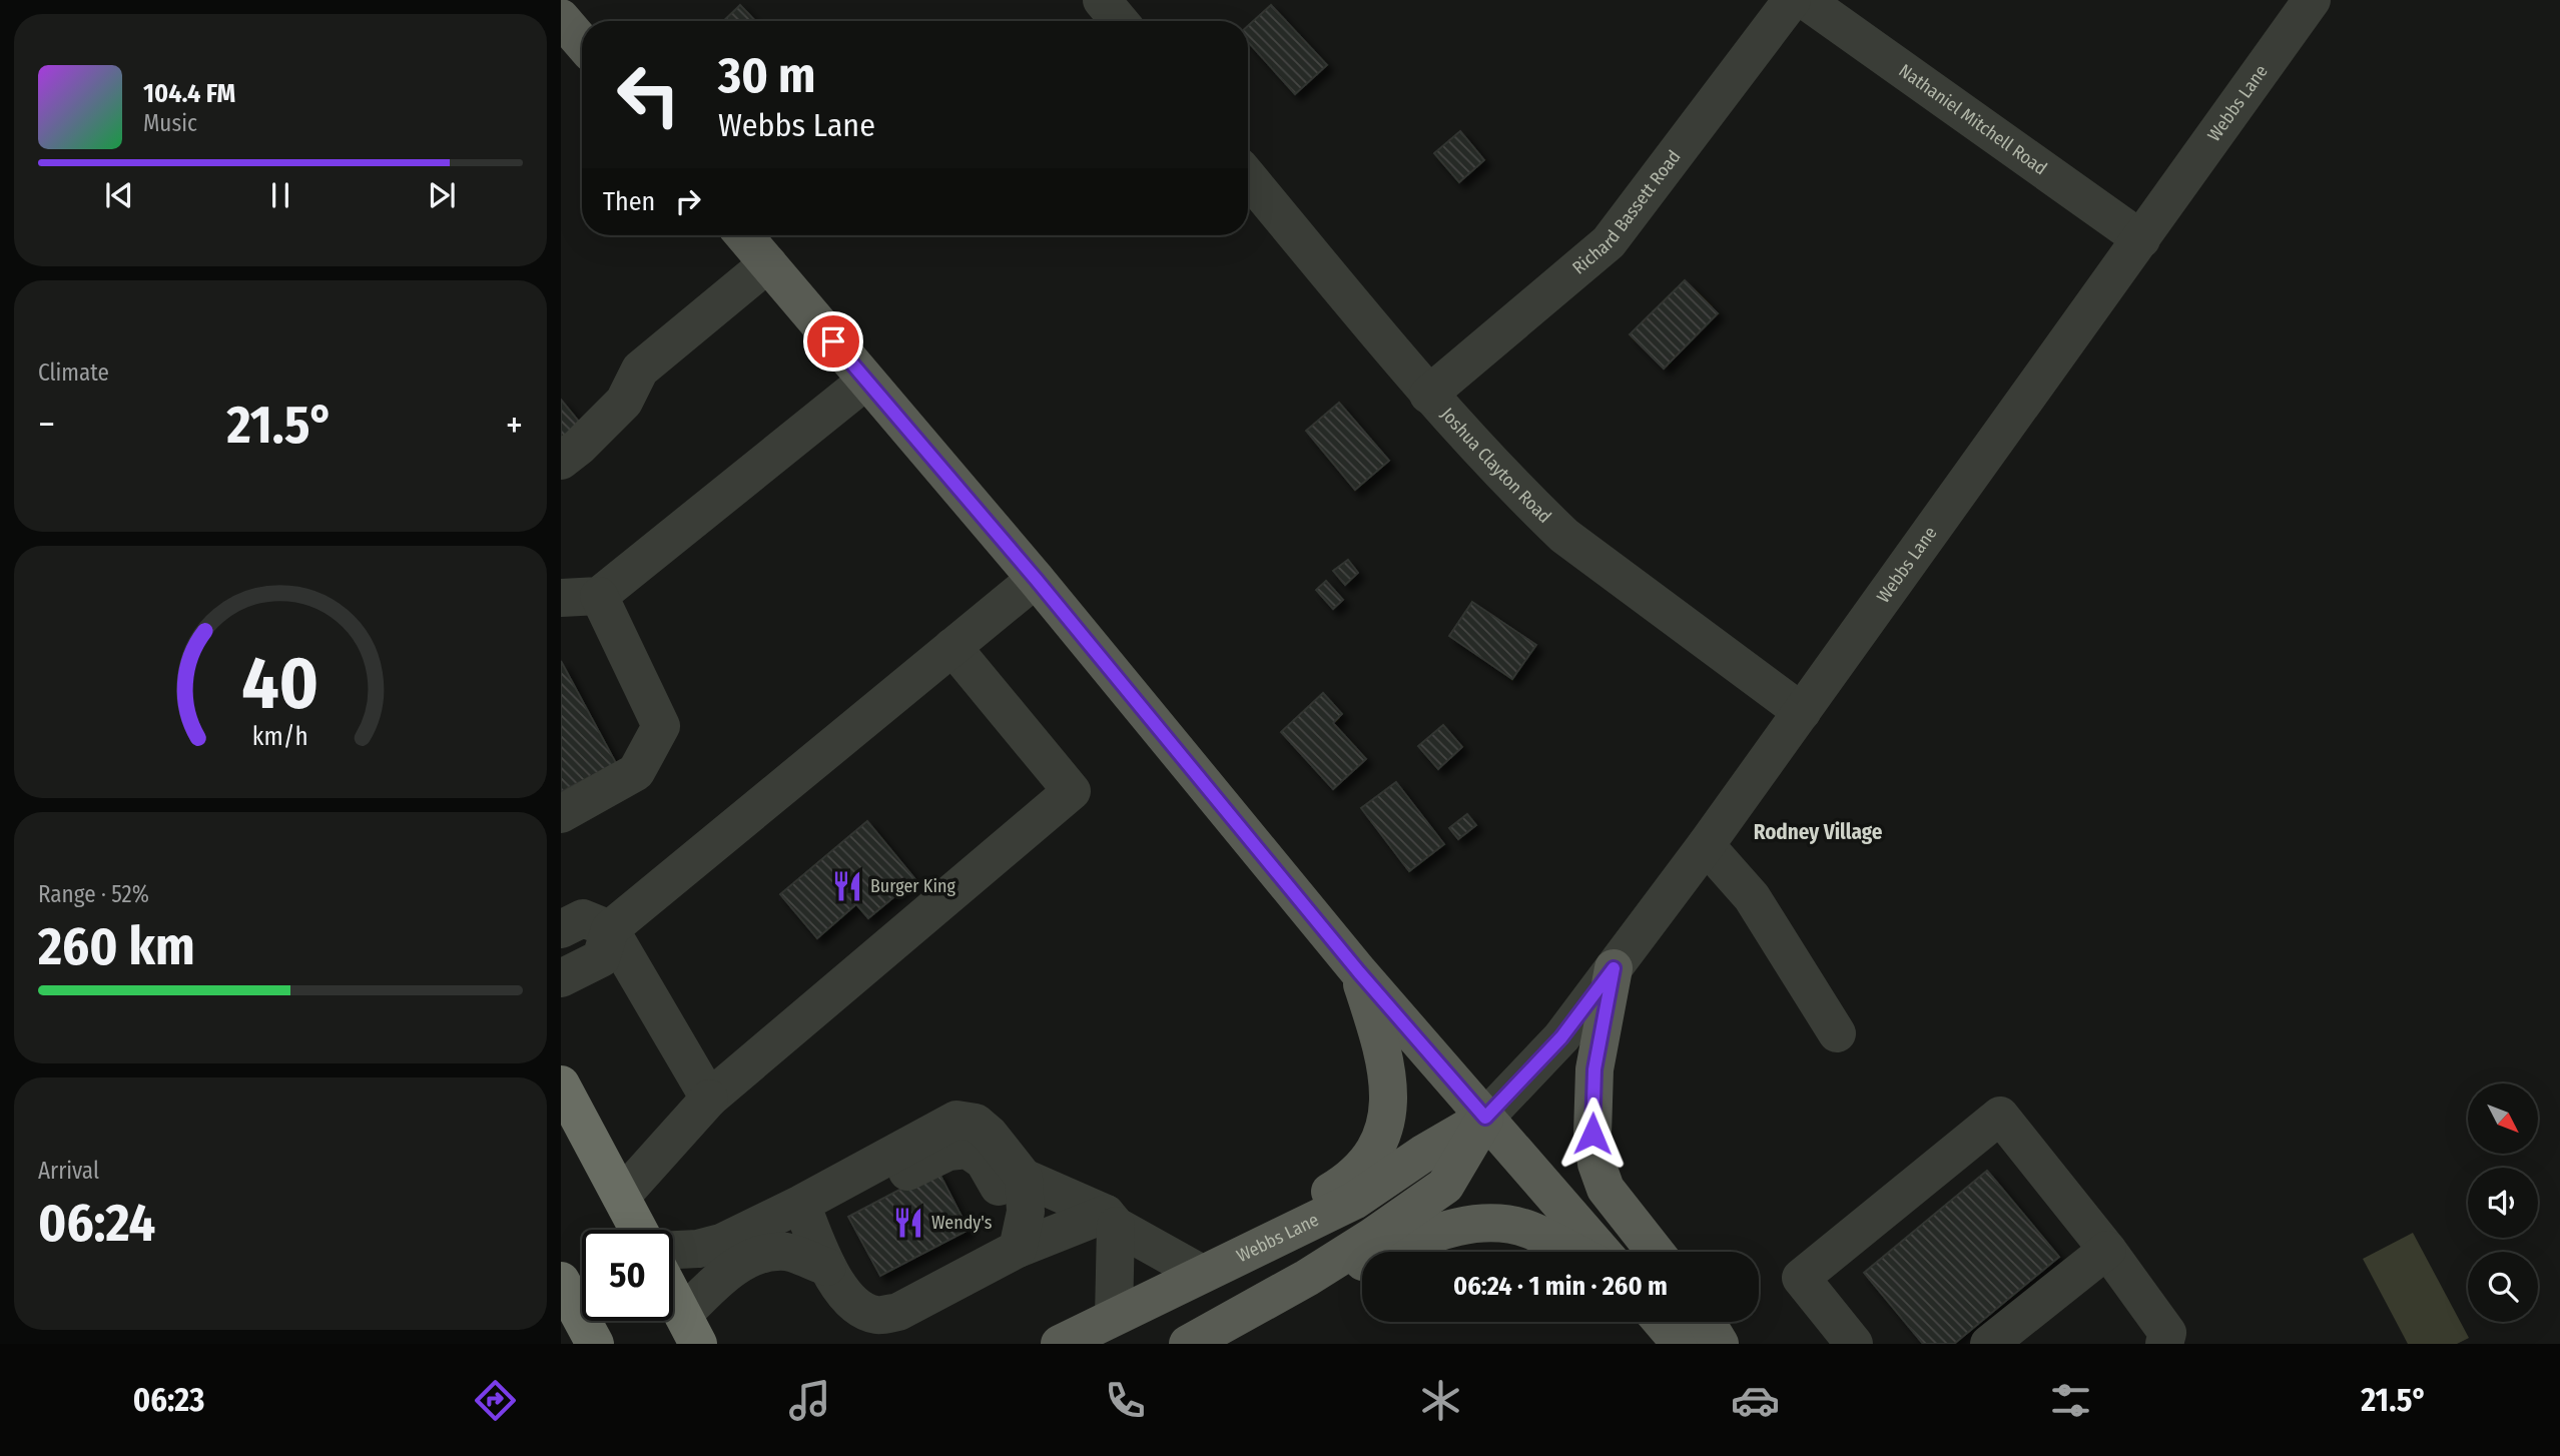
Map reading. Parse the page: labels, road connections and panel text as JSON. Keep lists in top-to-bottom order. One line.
{"streets":{"main road":["Webbs Lane"],"street":["Nathaniel Mitchell Road","Richard Bassett Road","Joshua Clayton Road"]},"crossings":[["Webbs Lane","Nathaniel Mitchell Road"],["Webbs Lane","Joshua Clayton Road"],["Richard Bassett Road","Joshua Clayton Road"]],"districts":["Rodney Village"],"places":{"restaurant":["Burger King","Wendy's"]},"north":"bottom right","page":{"turn":["30 m","Webbs Lane"],"song":["104.4 FM","Music"],"then":"Then","tile":["Climate",["Range · 52%","260 km"],["Arrival","06:24"]],"heat":["−","21.5°","+"],"limit":"50","trip":"06:24 · 1 min · 260 m","tabs":["06:23","21.5°"],"gauge":["40","km/h"]}}
